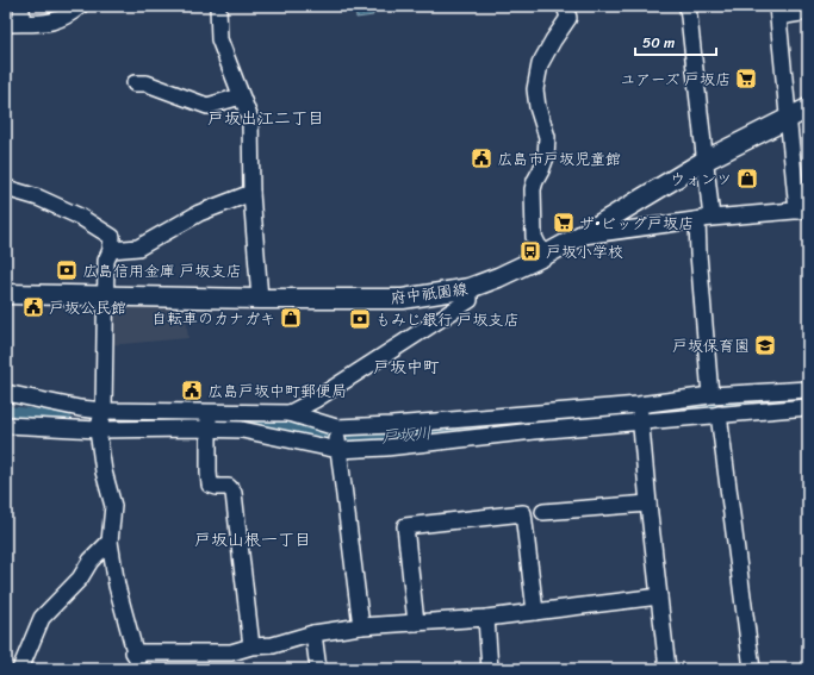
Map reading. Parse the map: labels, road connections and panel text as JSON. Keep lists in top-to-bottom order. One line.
{"streets":{"main road":["府中祇園線"]},"districts":["戸坂出江二丁目","戸坂中町","戸坂山根一丁目"],"water":["戸坂川"],"places":{"supermarket":["ユアーズ 戸坂店","ザ•ビッグ戸坂店"],"public building":["広島市戸坂児童館","戸坂公民館","広島戸坂中町郵便局"],"shop":["ウォンツ","自転車のカナガキ"],"bus stop":["戸坂小学校"],"bank":["広島信用金庫 戸坂支店","もみじ銀行 戸坂支店"],"school or university":["戸坂保育園"]},"scale_bar":"50 m"}
